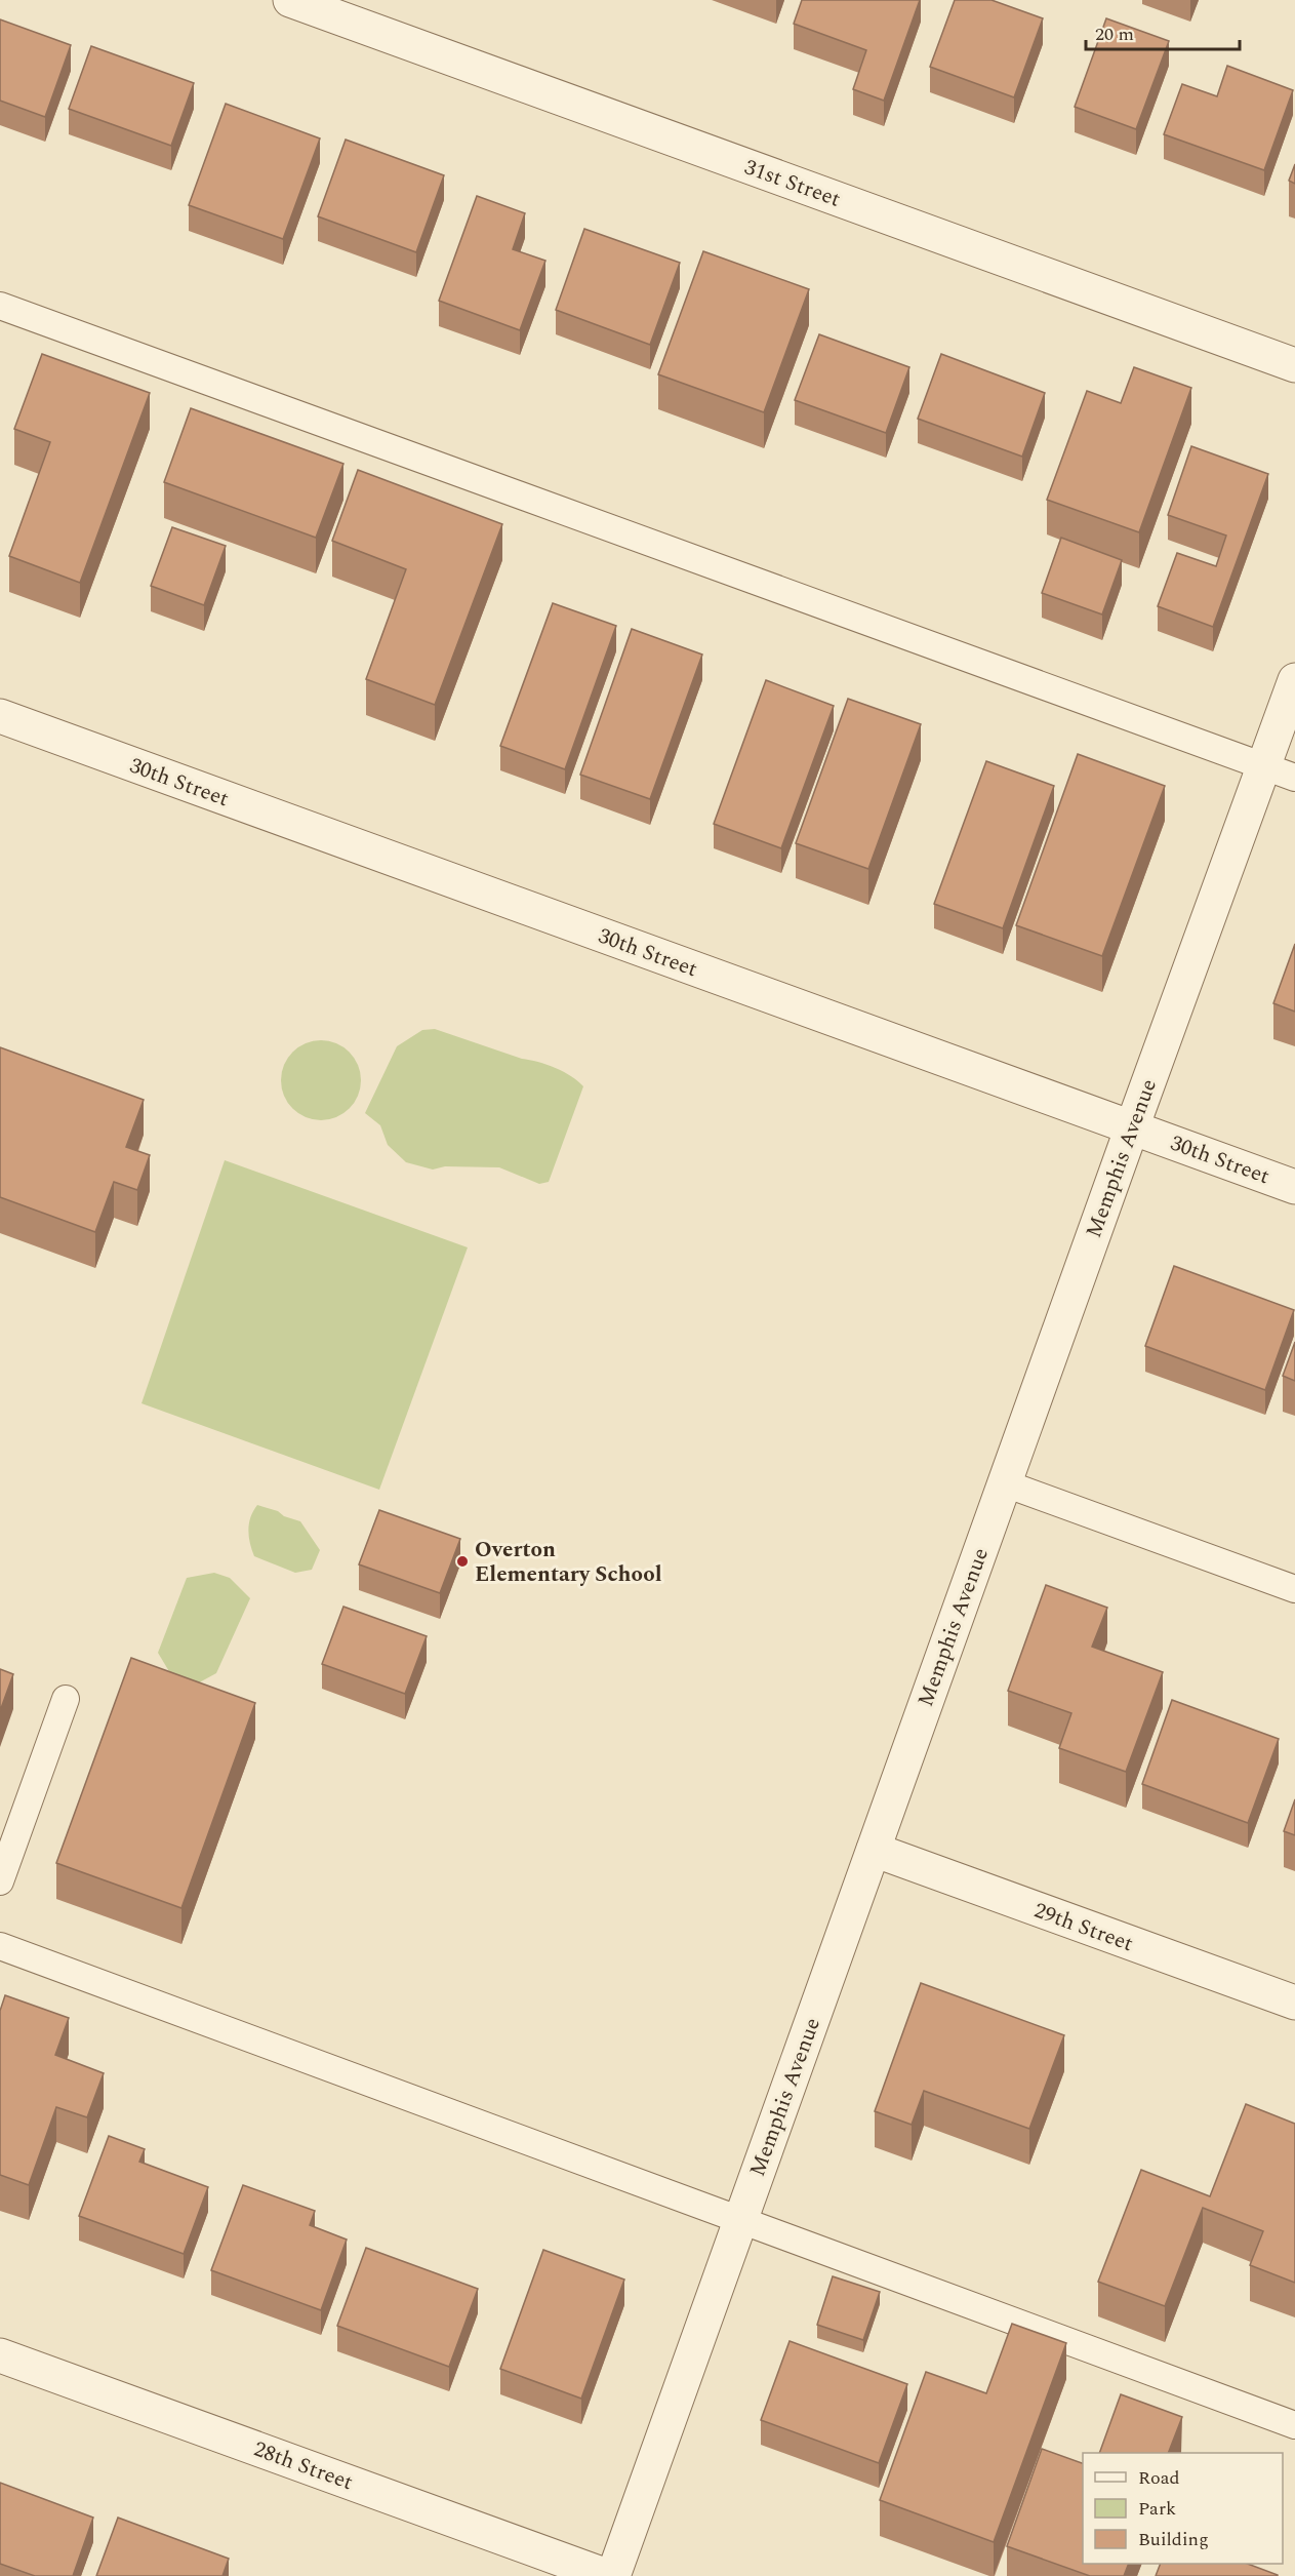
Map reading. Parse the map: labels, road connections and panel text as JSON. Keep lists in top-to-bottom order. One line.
{"streets":{"street":["31st Street","30th Street","Memphis Avenue","29th Street","28th Street"]},"crossings":[["30th Street","Memphis Avenue"],["Memphis Avenue","29th Street"]],"places":["Overton Elementary School"],"legend":["Road","Park","Building"],"scale_bar":"20 m"}
